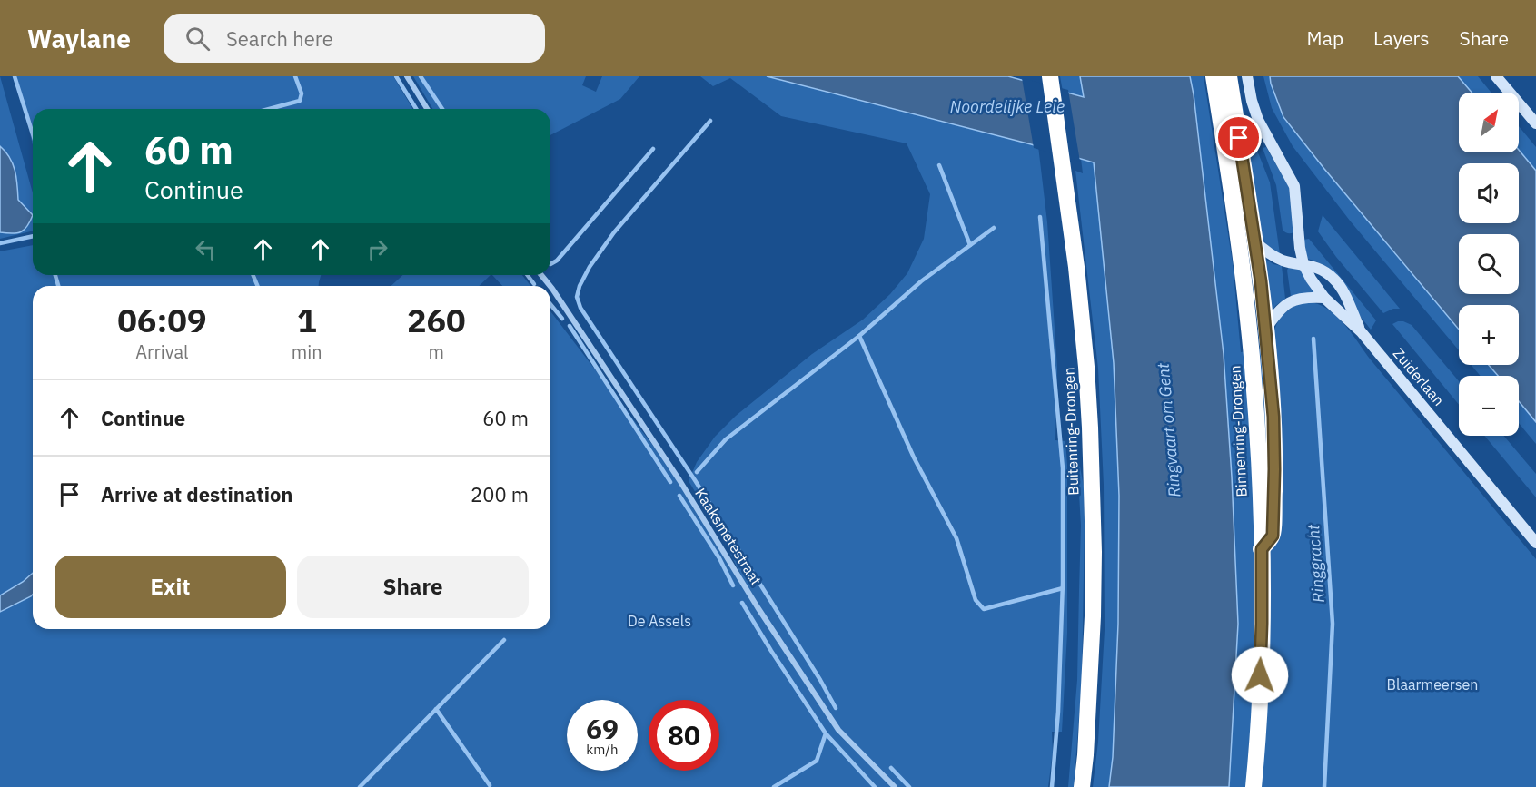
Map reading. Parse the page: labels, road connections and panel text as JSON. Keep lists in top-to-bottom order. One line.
{"streets":{"highway":["Buitenring-Drongen","Binnenring-Drongen"],"street":["Zuiderlaan","Kaaksmetestraat"]},"water":["Noordelijke Leie","Ringvaart om Gent","Ringgracht"],"parks":["De Assels","Blaarmeersen"],"north":"top right","page":{"header":"Waylane","search":"Search here","nav":["Map","Layers","Share"],"map_buttons":["+","−"],"turn":["60 m","Continue"],"eta":["06:09","Arrival","1","min","260","m"],"list":[{"name":"Continue","value":"60 m"},{"name":"Arrive at destination","value":"200 m"}],"buttons":["Exit","Share"],"speed":"69 km/h","limit":"80"}}
